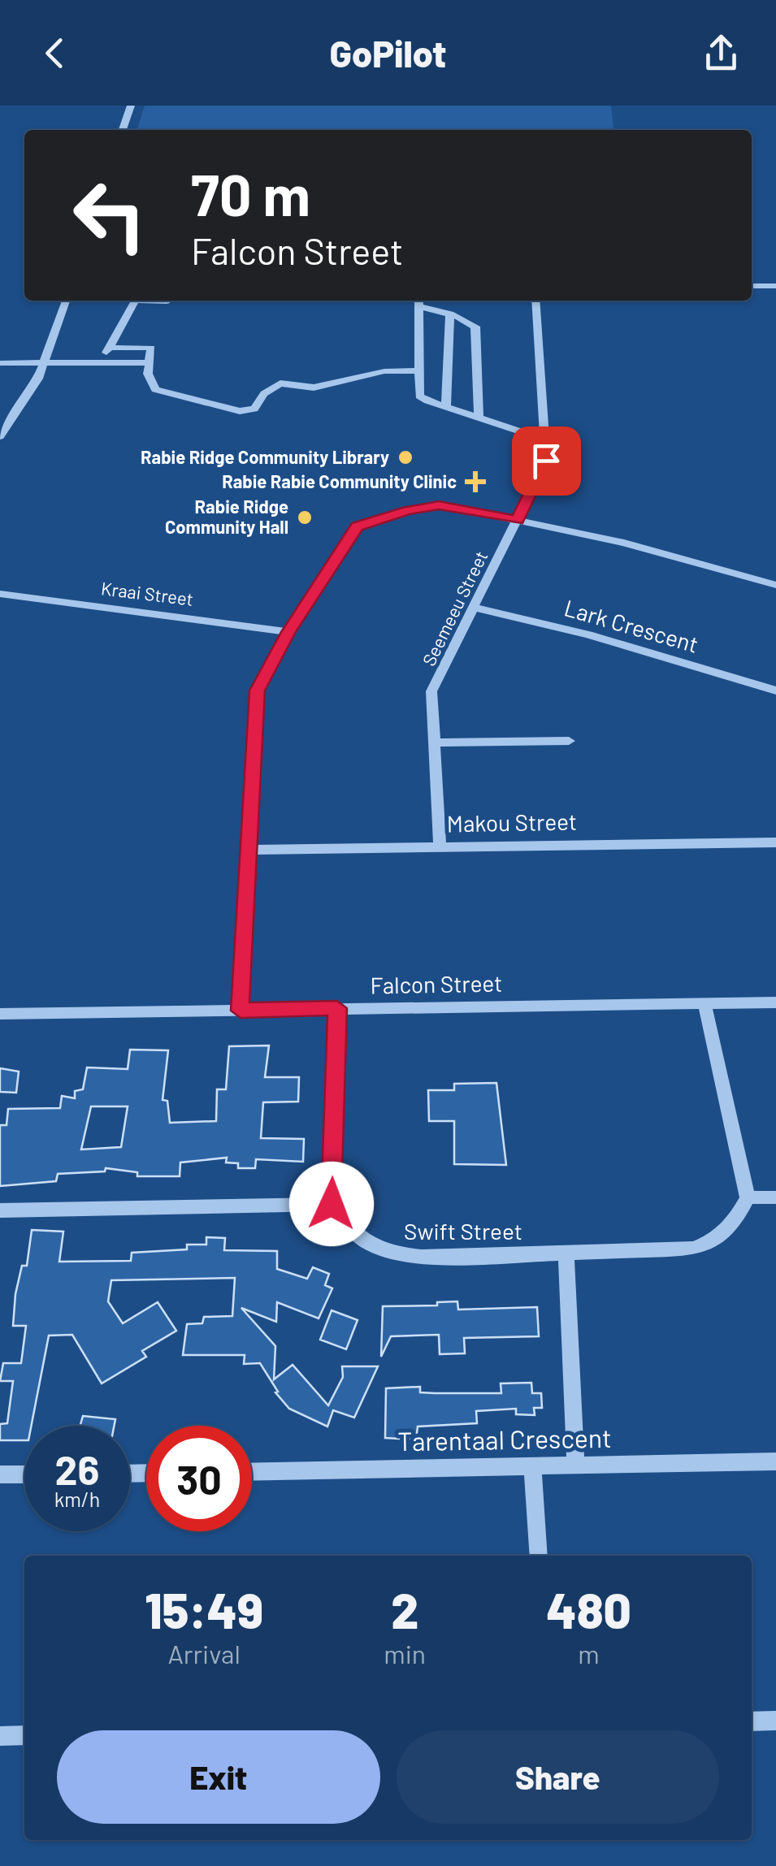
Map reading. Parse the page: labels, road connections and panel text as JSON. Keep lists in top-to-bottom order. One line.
{"streets":{"street":["Kraai Street","Seemeeu Street","Lark Crescent","Makou Street","Falcon Street","Swift Street","Tarentaal Crescent"]},"crossings":[["Seemeeu Street","Lark Crescent"],["Seemeeu Street","Makou Street"]],"places":{"other":["Rabie Ridge Community Library","Rabie Ridge Community Hall"],"health":["Rabie Rabie Community Clinic"]},"page":{"header":"GoPilot","turn":["70 m","Falcon Street"],"speed":"26 km/h","limit":"30","eta":["15:49","Arrival","2","min","480","m"],"buttons":["Exit","Share"]}}
